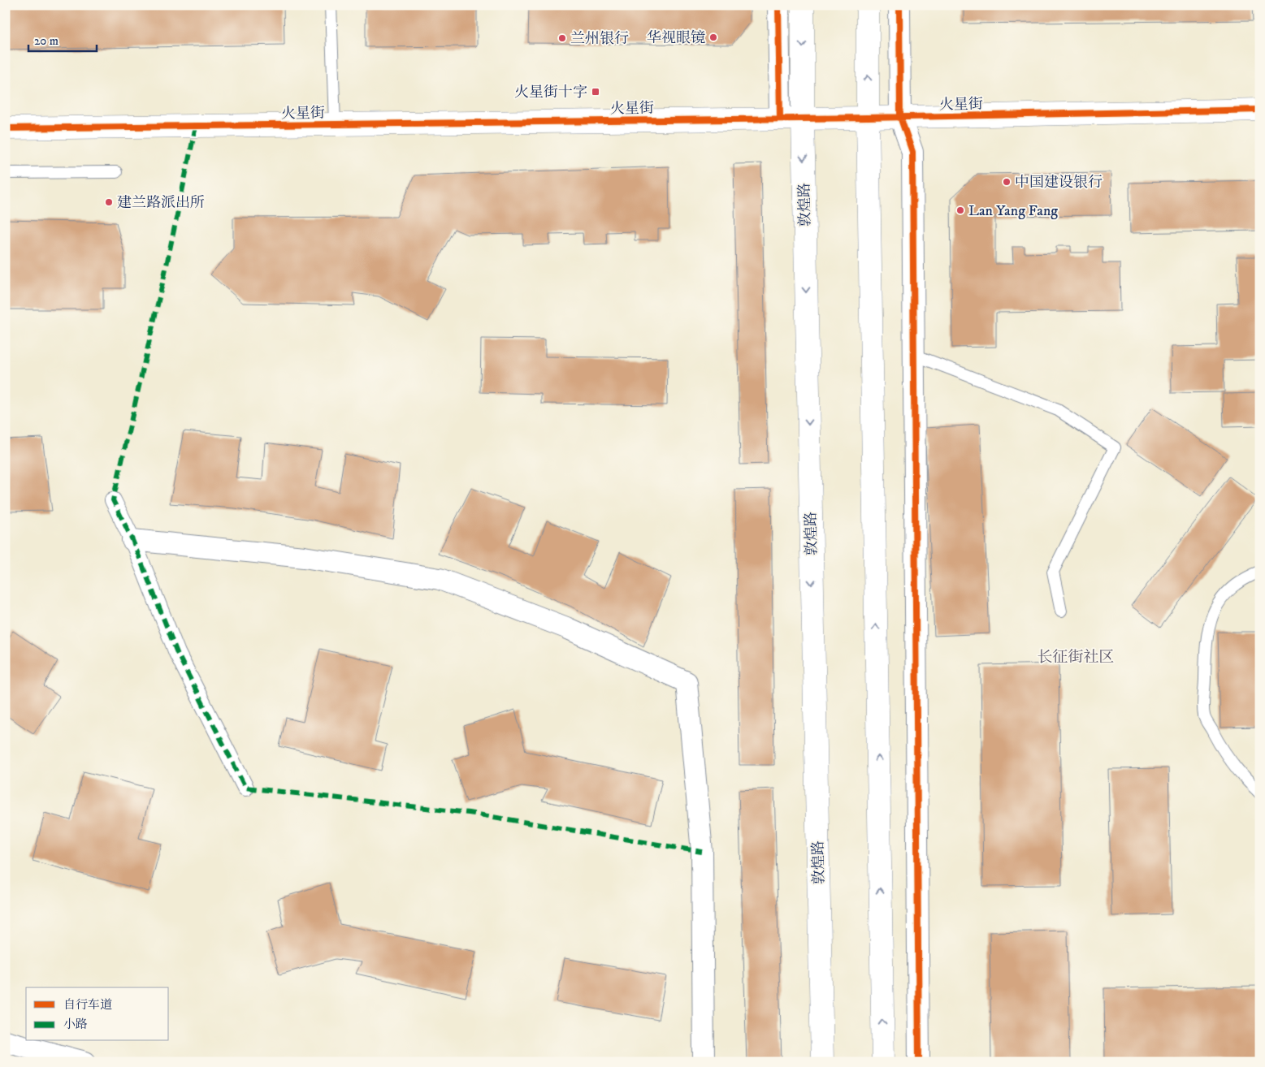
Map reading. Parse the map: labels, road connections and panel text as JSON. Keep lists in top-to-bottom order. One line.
{"streets":{"main road":["火星街","敦煌路"]},"crossings":[["火星街","敦煌路"]],"districts":["长征街社区"],"places":{"other":["华视眼镜","兰州银行","中国建设银行","建兰路派出所","Lan Yang Fang"],"transit":["火星街十字"]},"legend":["自行车道","小路"],"scale_bar":"20 m"}
